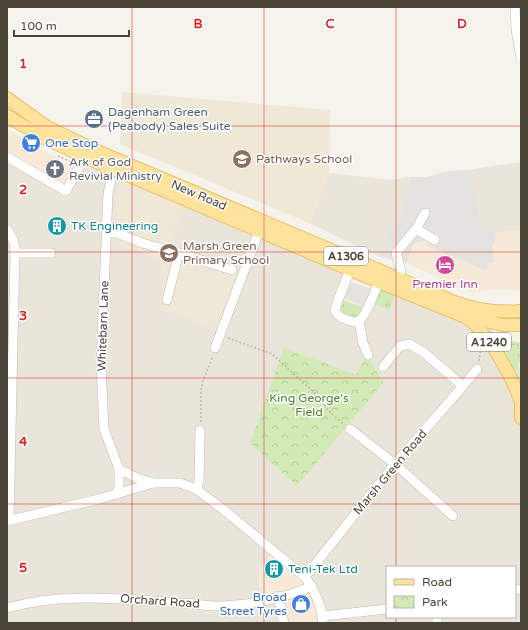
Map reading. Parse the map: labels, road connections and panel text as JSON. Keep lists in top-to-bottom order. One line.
{"streets":{"main road":["New Road","A1306","A1240"],"street":["Whitebarn Lane","Marsh Green Road","Orchard Road"]},"crossings":[["New Road","A1240"]],"parks":["King George's Field"],"places":{"office":["Dagenham Green (Peabody) Sales Suite"],"supermarket":["One Stop"],"school or university":["Pathways School","Marsh Green Primary School"],"church":["Ark of God Revivial Ministry"],"building":["TK Engineering","Teni-Tek Ltd"],"hotel":["Premier Inn"],"shop":["Broad Street Tyres"]},"legend":["Road","Park"],"scale_bar":"100 m","grid":{"columns":["B","C","D"],"rows":["1","2","3","4","5"]}}
